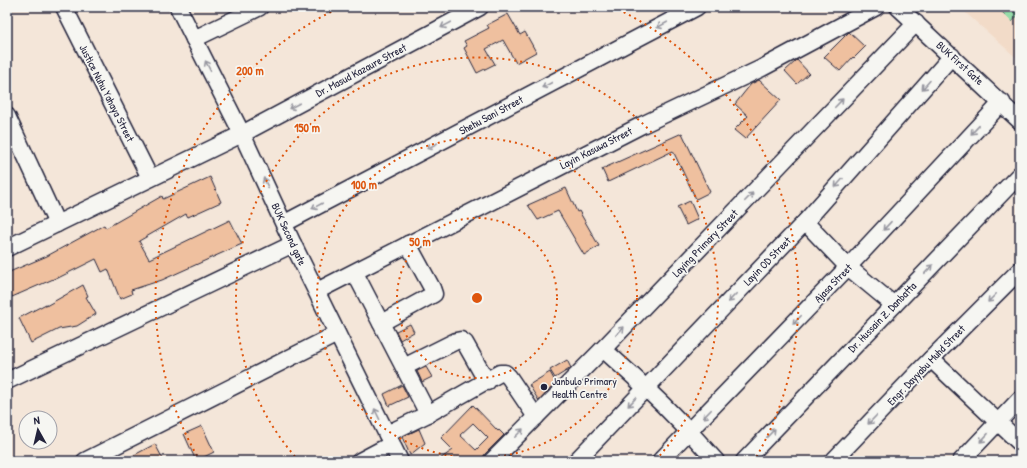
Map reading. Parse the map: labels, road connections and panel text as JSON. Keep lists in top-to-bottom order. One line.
{"streets":{"street":["BUK First Gate","Dr. Masud Kazaure Street","Justice Nuhu Yahaya Street","Shehu Sani Street","Layin Kasuwa Street","BUK Second gate","Laying Primary Street","Layin OD Street","Ajasa Street","Dr. Hussain Z. Danbatta","Engr. Dayyabu Muhd Street"]},"crossings":[["BUK First Gate","Laying Primary Street"],["BUK First Gate","Layin OD Street"],["BUK First Gate","Ajasa Street"],["Dr. Masud Kazaure Street","Justice Nuhu Yahaya Street"],["Dr. Masud Kazaure Street","BUK Second gate"],["Shehu Sani Street","BUK Second gate"],["Layin Kasuwa Street","BUK Second gate"]],"one_way":["Dr. Masud Kazaure Street","Shehu Sani Street","Laying Primary Street","Layin OD Street","Ajasa Street","Dr. Hussain Z. Danbatta"],"places":["Janbulo Primary Health Centre"],"north":"top","rings":["200 m","150 m","100 m","50 m"]}
